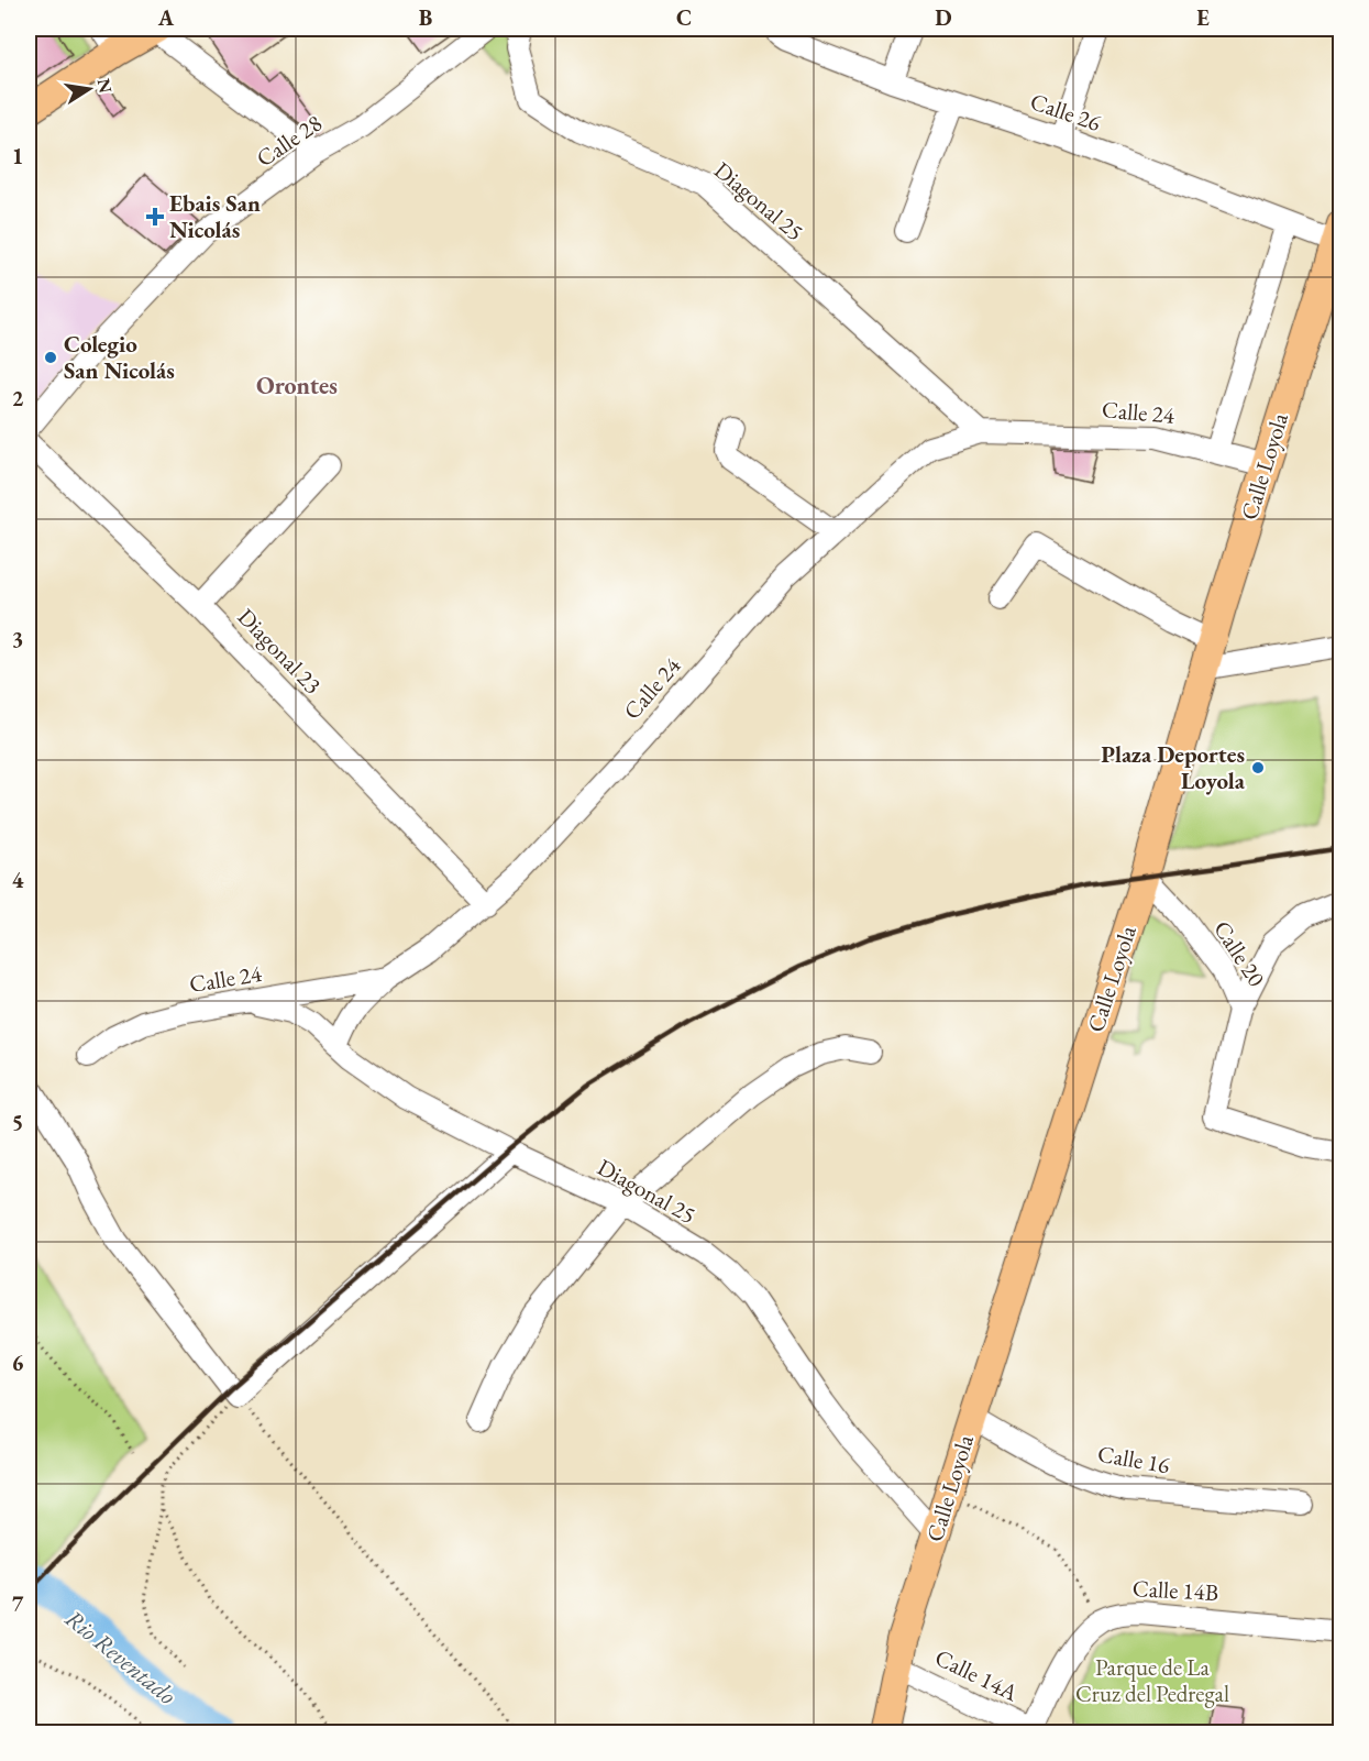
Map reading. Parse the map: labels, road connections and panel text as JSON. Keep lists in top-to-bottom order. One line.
{"streets":{"main road":["Calle Loyola"],"street":["Calle 26","Calle 28","Diagonal 25","Calle 24","Diagonal 23","Calle 20","Calle 16","Calle 14B","Calle 14A"]},"crossings":[["Calle 26","Calle Loyola"],["Diagonal 25","Calle 24"],["Diagonal 25","Calle Loyola"],["Calle 24","Calle Loyola"],["Calle 24","Diagonal 23"],["Calle Loyola","Calle 20"],["Calle Loyola","Calle 16"],["Calle Loyola","Calle 14A"]],"districts":["Orontes"],"water":["Rio Reventado"],"parks":["Parque de La Cruz del Pedregal"],"places":{"health":["Ebais San Nicolás"],"other":["Colegio San Nicolás","Plaza Deportes Loyola"]},"north":"right","grid":{"columns":["A","B","C","D","E"],"rows":["1","2","3","4","5","6","7"]}}
